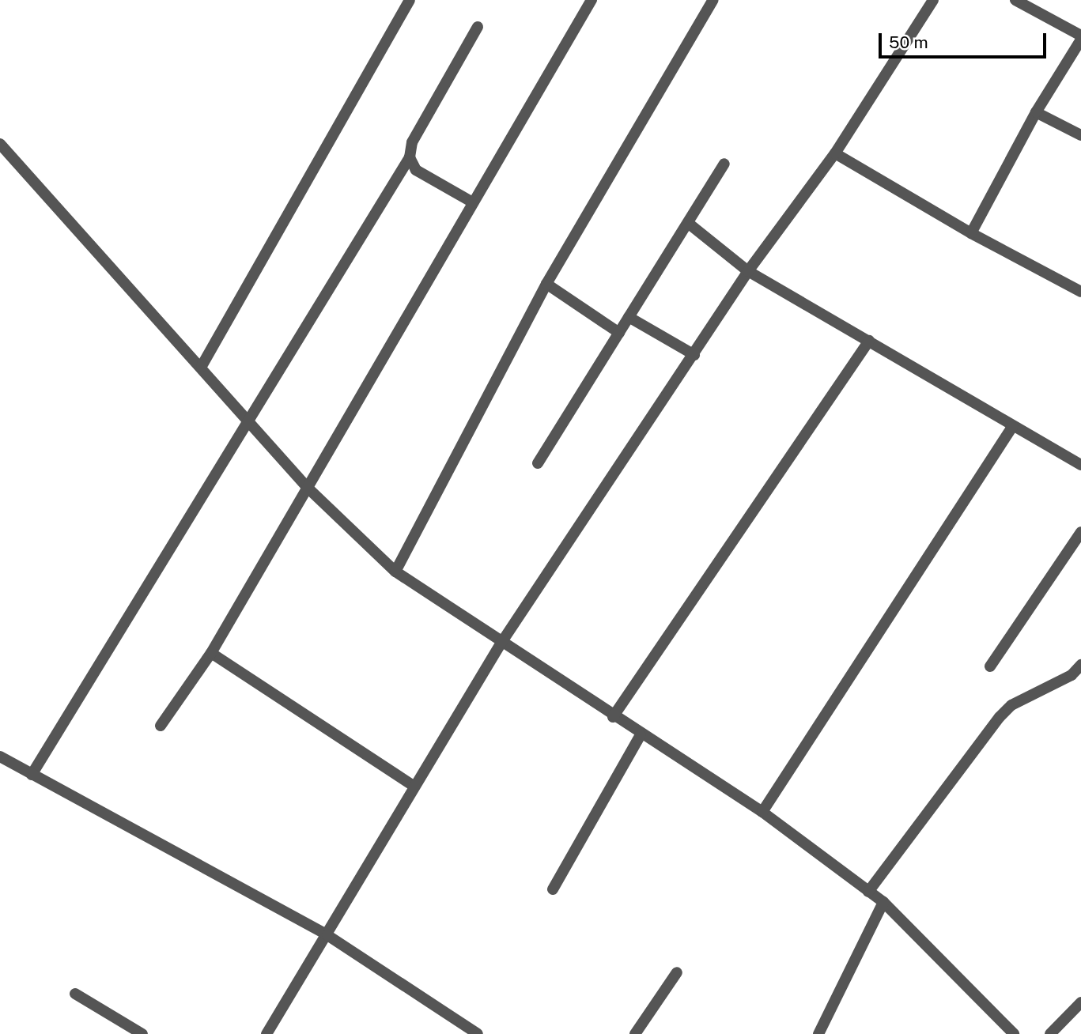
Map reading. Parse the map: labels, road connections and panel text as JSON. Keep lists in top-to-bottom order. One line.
{"scale_bar":"50 m"}
